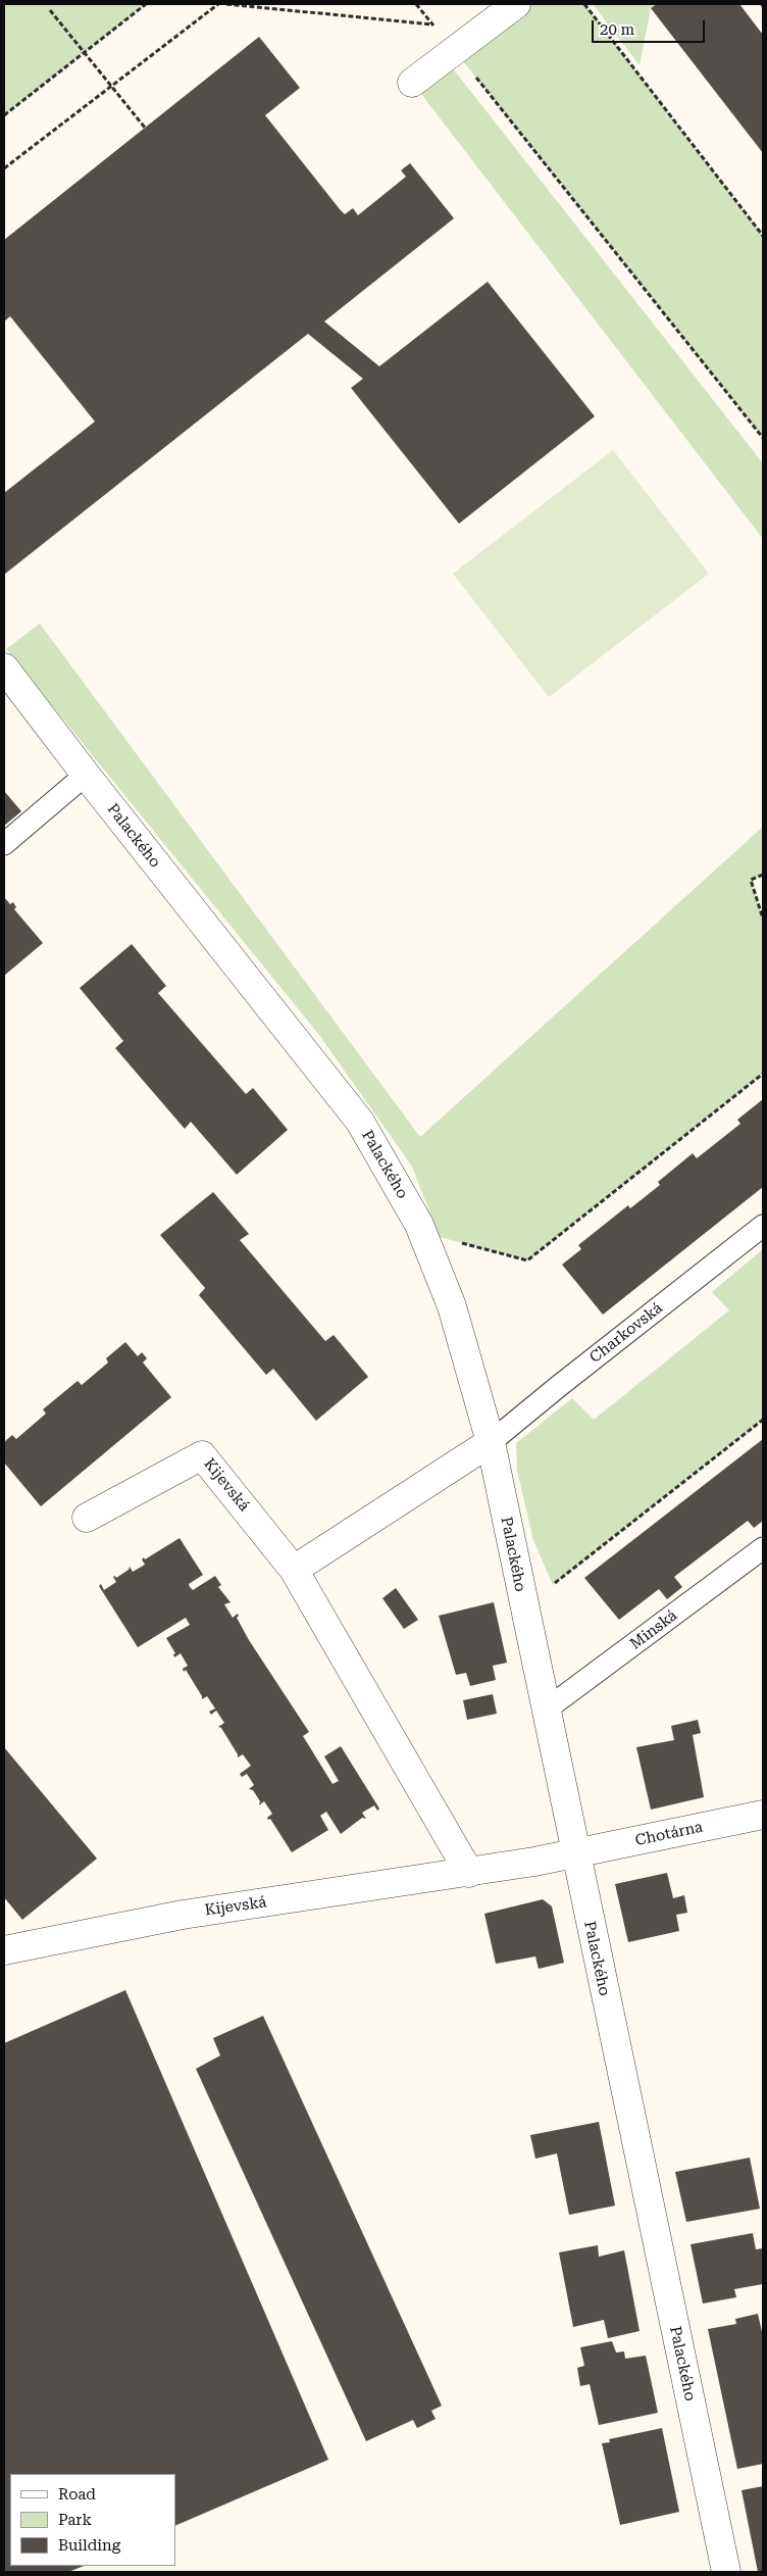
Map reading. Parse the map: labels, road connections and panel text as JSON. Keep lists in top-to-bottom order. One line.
{"streets":{"street":["Palackého","Kijevská","Chotárna"],"lane":["Charkovská","Minská"]},"crossings":[["Palackého","Charkovská"],["Palackého","Kijevská"],["Palackého","Minská"],["Palackého","Chotárna"],["Kijevská","Chotárna"]],"legend":["Road","Park","Building"],"scale_bar":"20 m"}
